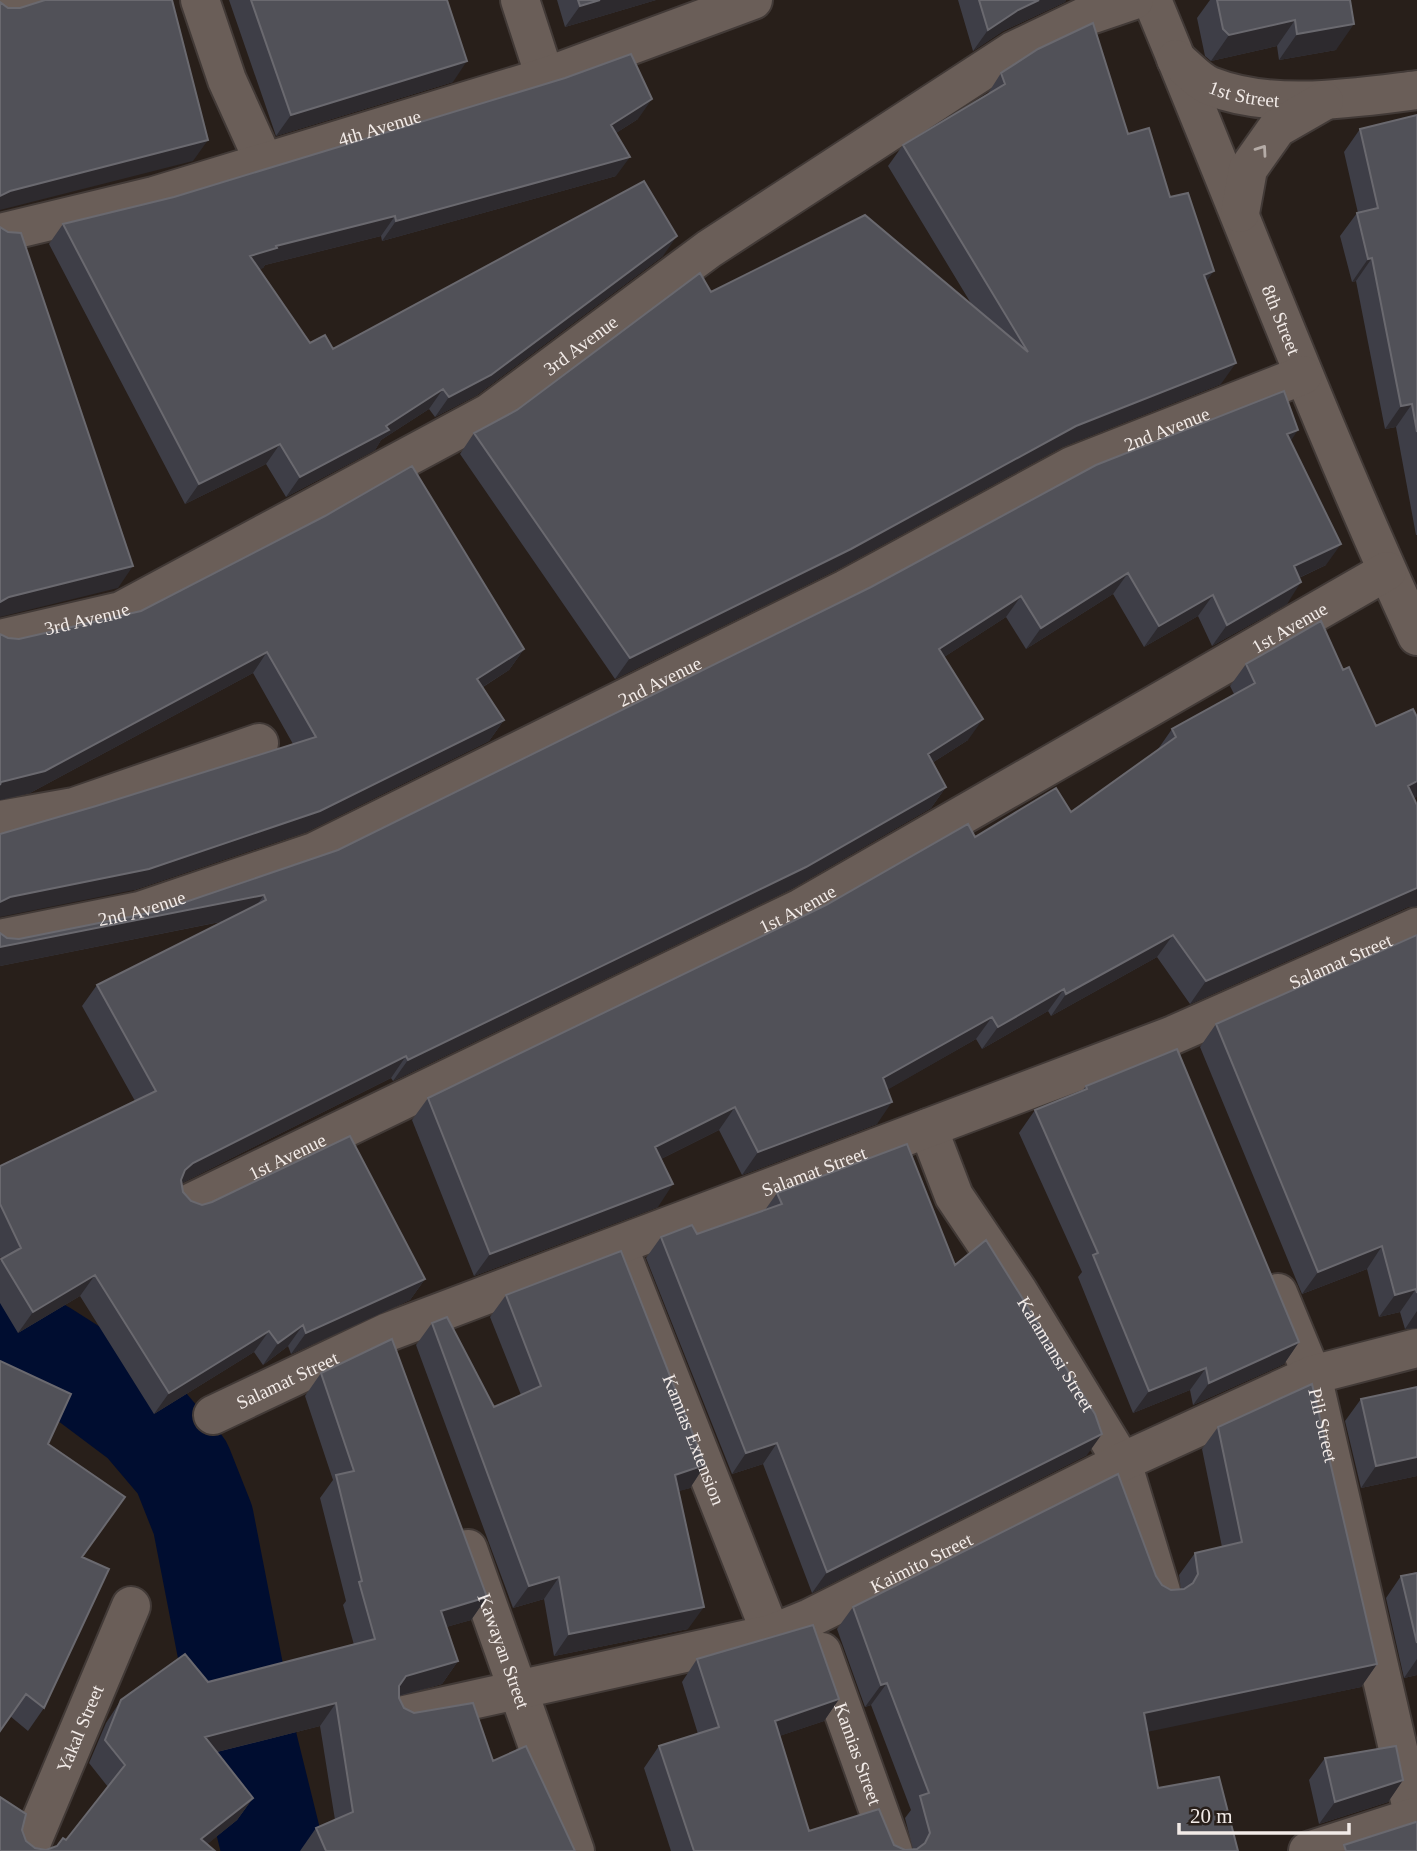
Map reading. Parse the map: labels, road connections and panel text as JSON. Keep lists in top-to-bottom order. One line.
{"streets":{"street":["1st Street","4th Avenue","8th Street","3rd Avenue","2nd Avenue","1st Avenue","Salamat Street","Kalamansi Street","Pili Street","Kamias Extension","Kaimito Street","Kawayan Street","Yakal Street","Kamias Street"]},"crossings":[["1st Street","8th Street"],["8th Street","2nd Avenue"],["8th Street","1st Avenue"],["Salamat Street","Kalamansi Street"],["Salamat Street","Kamias Extension"],["Kalamansi Street","Kaimito Street"],["Pili Street","Kaimito Street"],["Kamias Extension","Kaimito Street"],["Kaimito Street","Kawayan Street"],["Kaimito Street","Kamias Street"]],"scale_bar":"20 m"}
